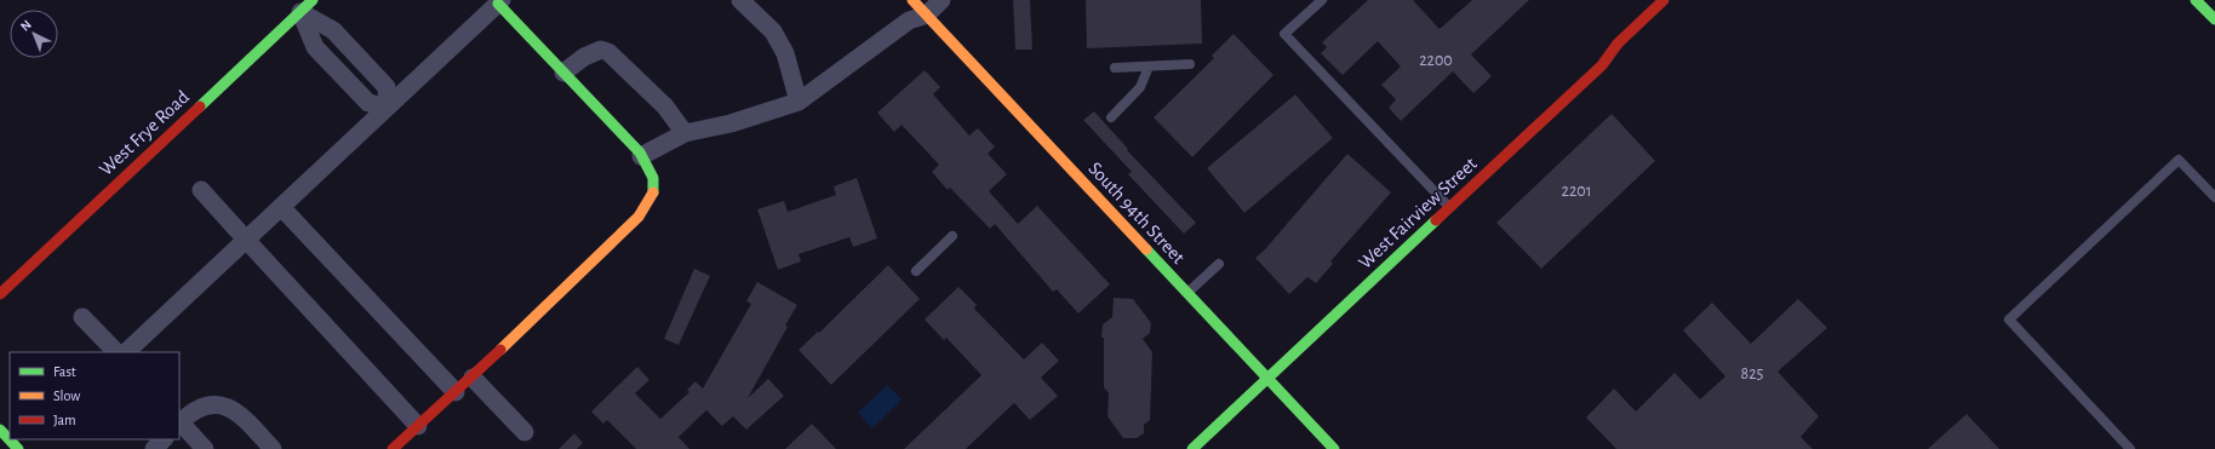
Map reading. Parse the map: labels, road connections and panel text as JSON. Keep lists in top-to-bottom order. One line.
{"streets":{"street":["West Frye Road","South 94th Street","West Fairview Street"]},"crossings":[["South 94th Street","West Fairview Street"]],"house_numbers":["2200","2201","825"],"legend":["Fast","Slow","Jam"],"north":"top left"}
